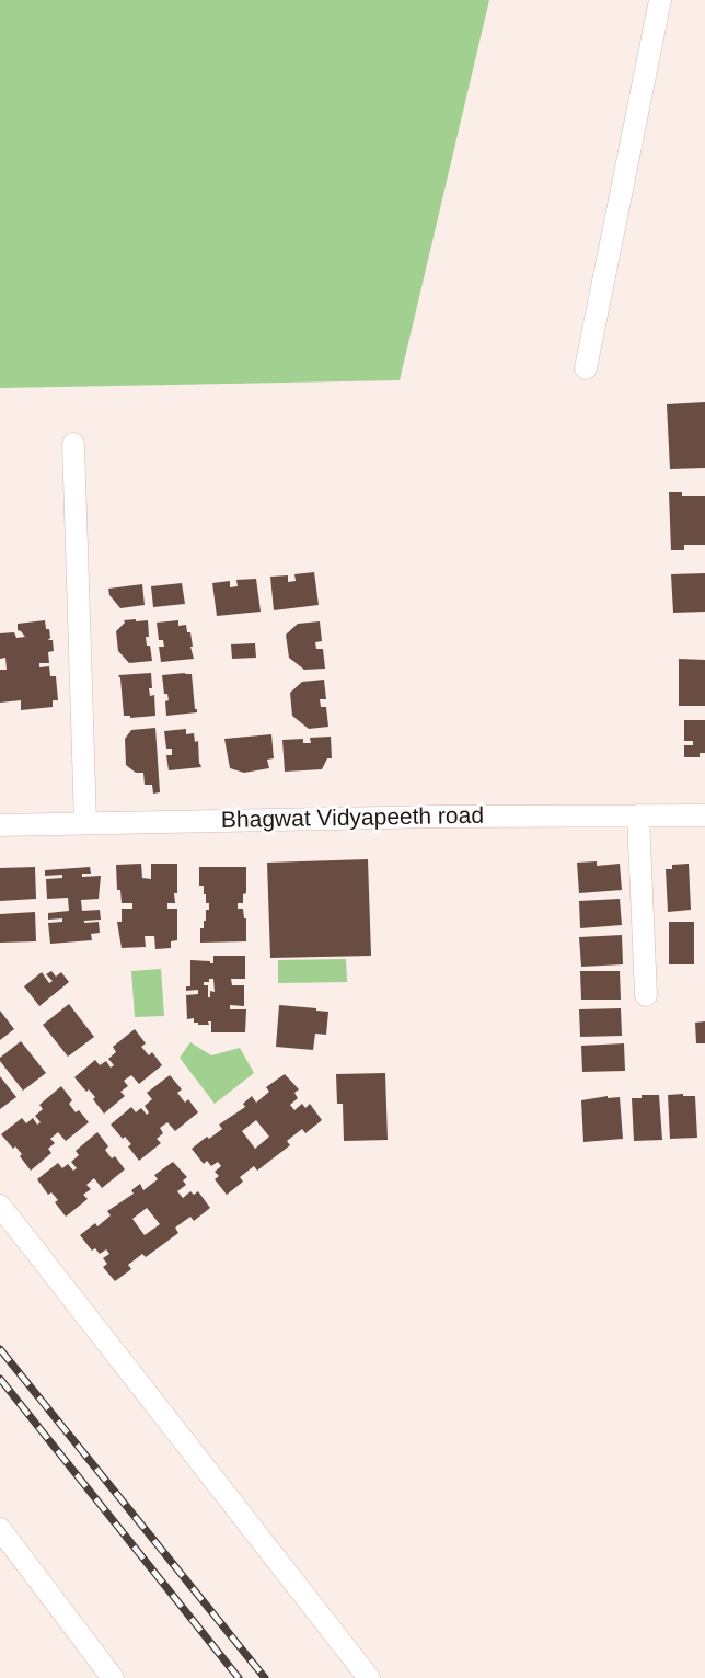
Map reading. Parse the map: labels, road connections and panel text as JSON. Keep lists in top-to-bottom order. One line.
{"streets":{"street":["Bhagwat Vidyapeeth road"]}}
